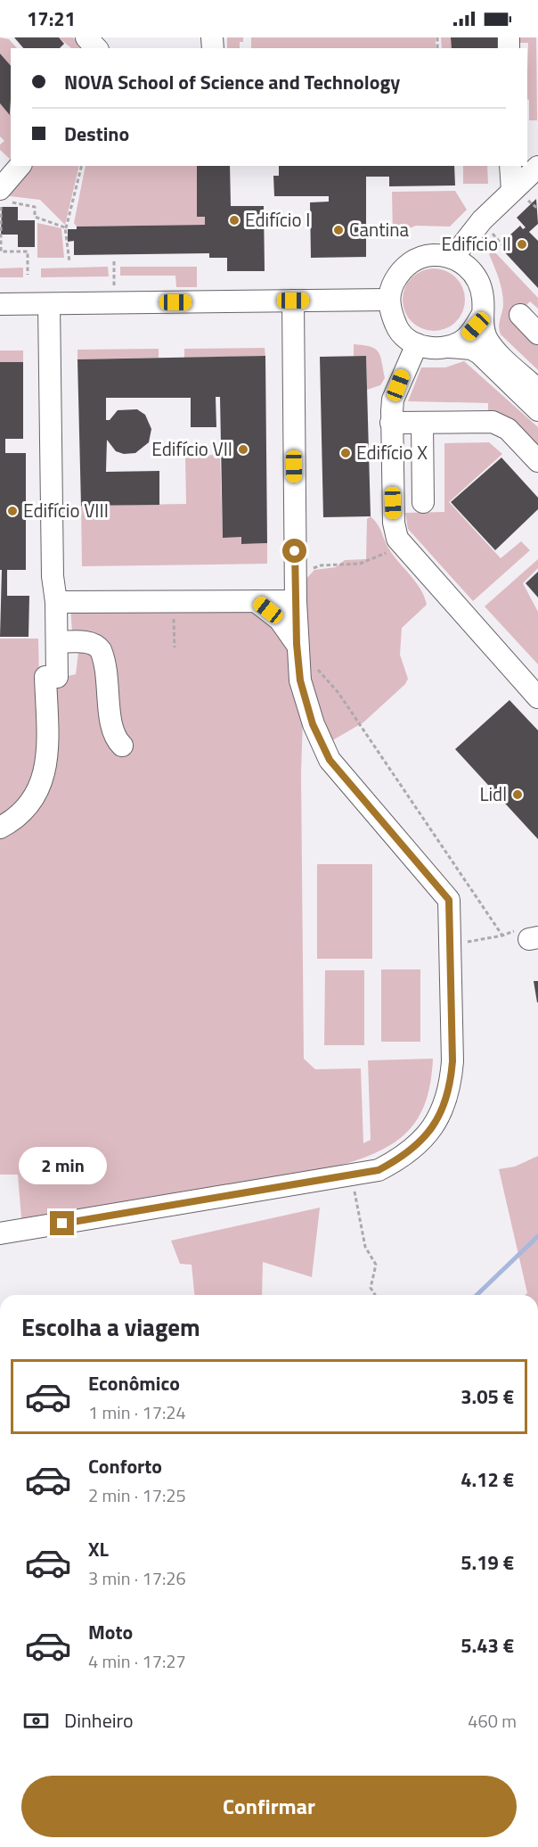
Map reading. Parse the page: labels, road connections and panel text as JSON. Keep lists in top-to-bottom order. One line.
{"places":["Edifício I","Cantina","Edifício II","Edifício VII","Edifício X","Edifício VIII","Lidl"],"page":{"status":"17:21","banner":["NOVA School of Science and Technology","Destino"],"bubble":"2 min","heading":"Escolha a viagem","list":[{"name":"Econômico","note":"1 min · 17:24","value":"3.05 €"},{"name":"Conforto","note":"2 min · 17:25","value":"4.12 €"},{"name":"XL","note":"3 min · 17:26","value":"5.19 €"},{"name":"Moto","note":"4 min · 17:27","value":"5.43 €"}],"pay":["Dinheiro","460 m"],"buttons":"Confirmar"}}
